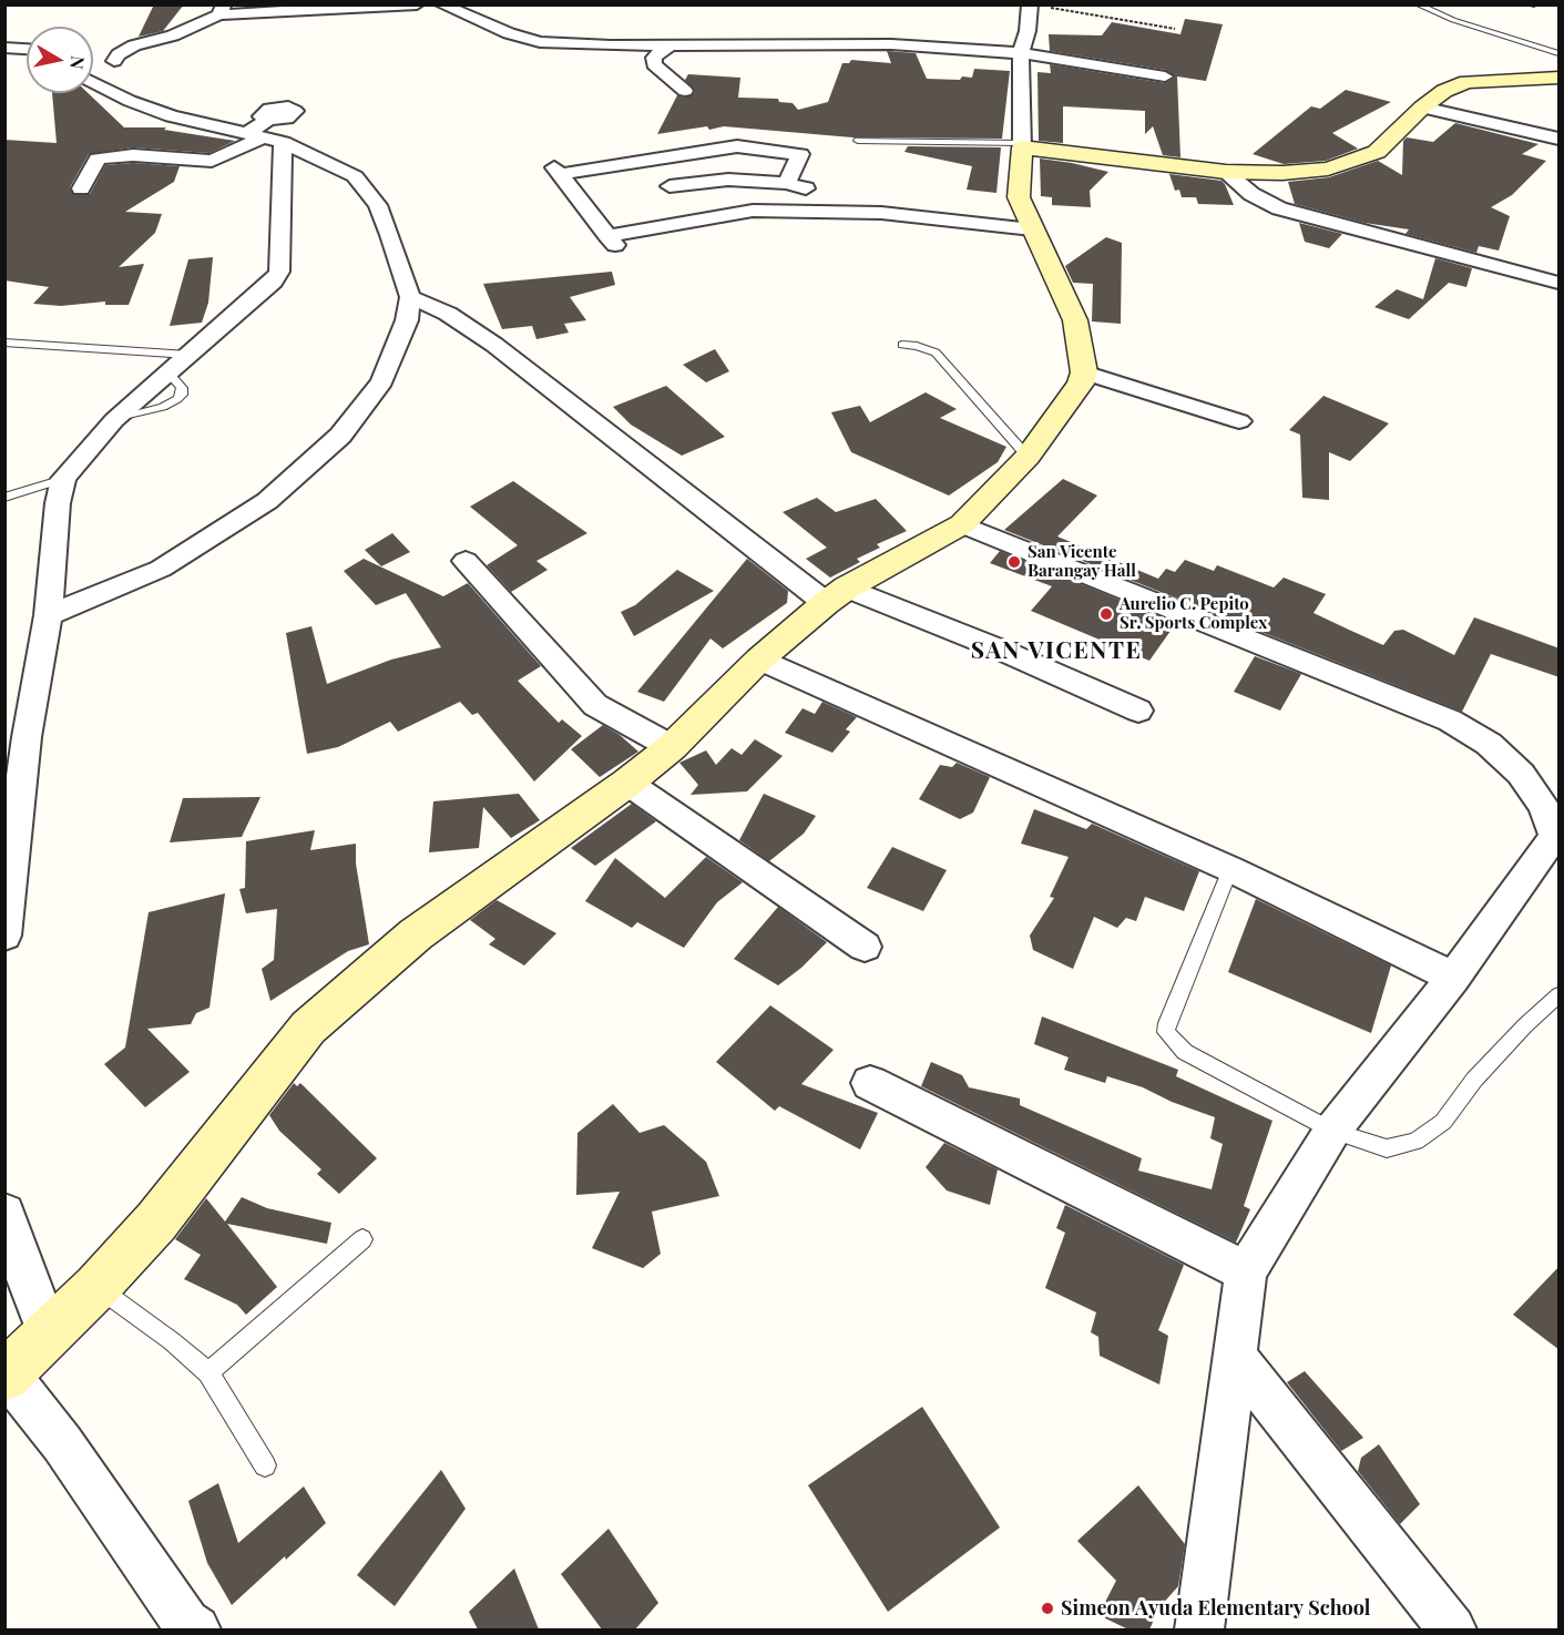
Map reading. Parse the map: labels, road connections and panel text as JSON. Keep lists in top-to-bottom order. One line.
{"districts":["SAN VICENTE"],"places":["San Vicente Barangay Hall","Aurelio C. Pepito Sr. Sports Complex","Simeon Ayuda Elementary School"],"north":"right"}
